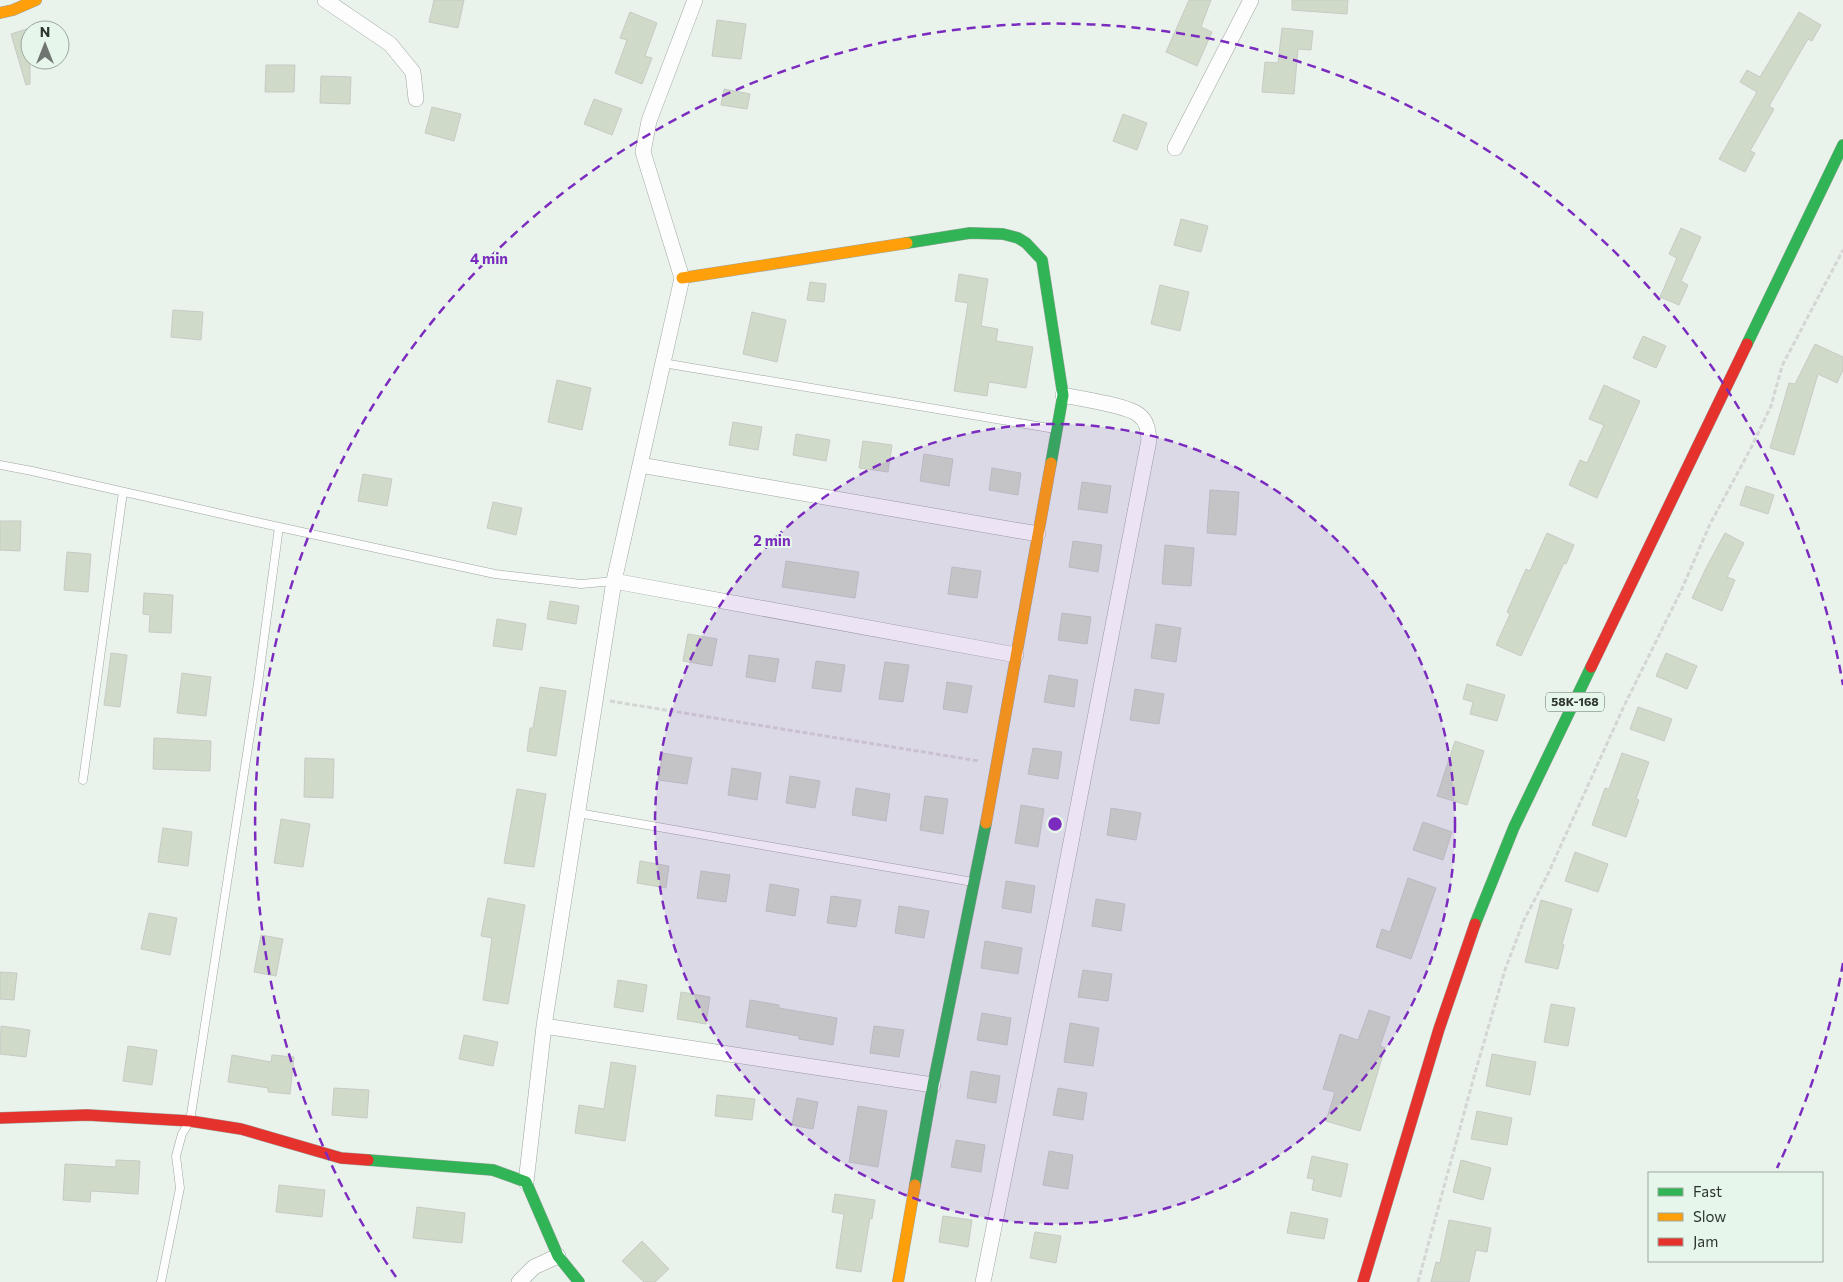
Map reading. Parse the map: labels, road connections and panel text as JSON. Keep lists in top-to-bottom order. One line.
{"streets":{"street":["58К-168"]},"legend":["Fast","Slow","Jam"],"north":"top","rings":["4 min","2 min"]}
